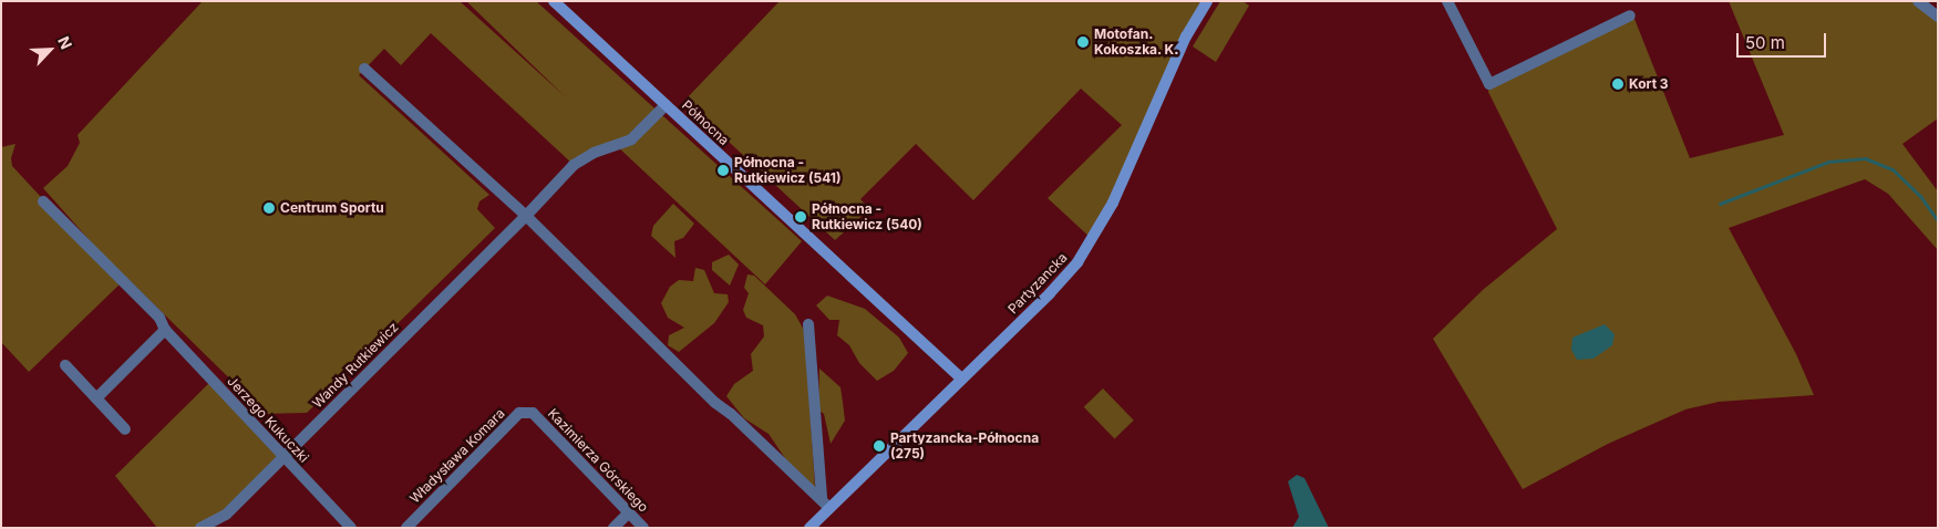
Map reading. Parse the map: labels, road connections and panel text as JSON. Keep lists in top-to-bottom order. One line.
{"streets":{"main road":["Północna","Partyzancka"],"street":["Wandy Rutkiewicz","Jerzego Kukuczki","Władysława Komara","Kazimierza Górskiego"]},"crossings":[["Północna","Partyzancka"],["Północna","Wandy Rutkiewicz"],["Wandy Rutkiewicz","Jerzego Kukuczki"],["Władysława Komara","Kazimierza Górskiego"]],"places":["Motofan. Kokoszka. K.","Kort 3","Północna - Rutkiewicz (541)","Centrum Sportu","Północna - Rutkiewicz (540)","Partyzancka-Północna (275)"],"scale_bar":"50 m","north":"top right"}
